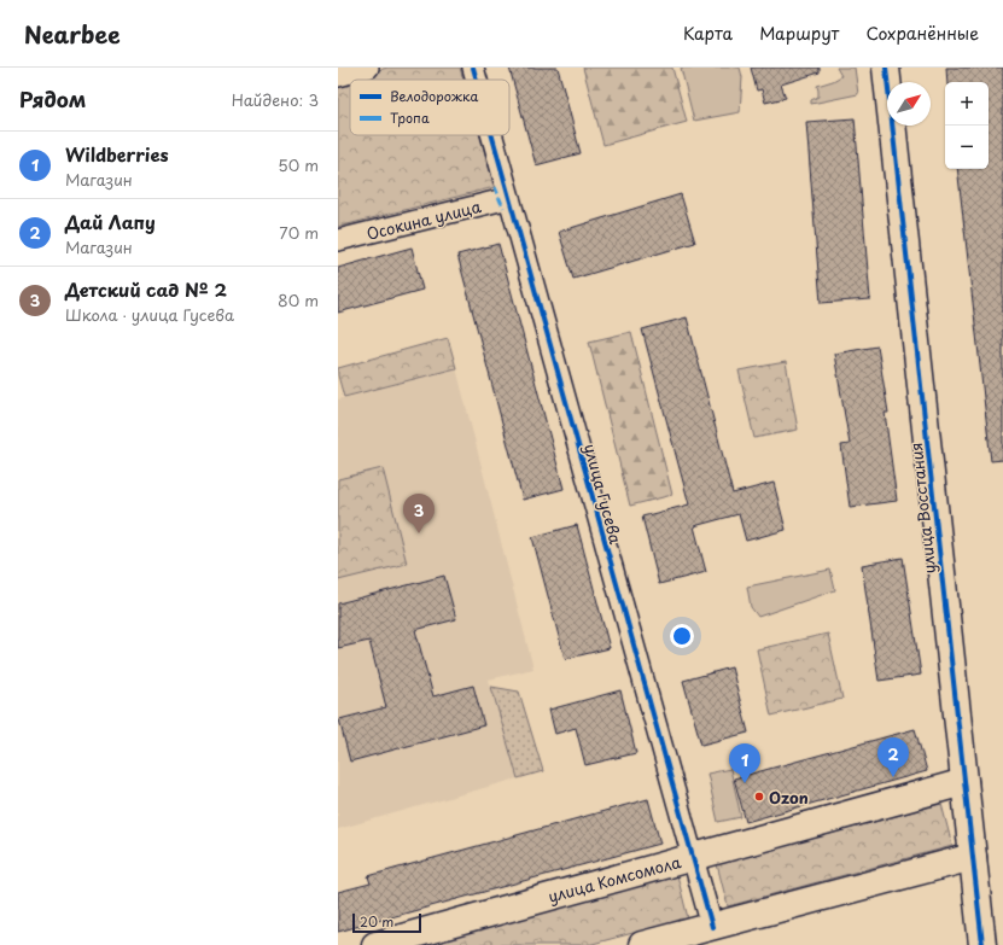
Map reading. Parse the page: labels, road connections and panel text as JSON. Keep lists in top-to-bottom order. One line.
{"streets":{"street":["Осокина улица","улица Гусева","улица Восстания","улица Комсомола"]},"crossings":[["Осокина улица","улица Гусева"],["улица Гусева","улица Комсомола"],["улица Восстания","улица Комсомола"]],"places":["Ozon"],"legend":["Велодорожка","Тропа"],"scale_bar":"20 m","north":"top right","page":{"header":"Nearbee","nav":["Карта","Маршрут","Сохранённые"],"heading":["Рядом","Найдено: 3"],"map_buttons":["+","−"],"list":[{"mark":"1","name":"Wildberries","note":"Магазин","value":"50 m"},{"mark":"2","name":"Дай Лапу","note":"Магазин","value":"70 m"},{"mark":"3","name":"Детский сад № 2","note":"Школа · улица Гусева","value":"80 m"}],"pins":["3","2","1"],"scale":"20 m"}}
